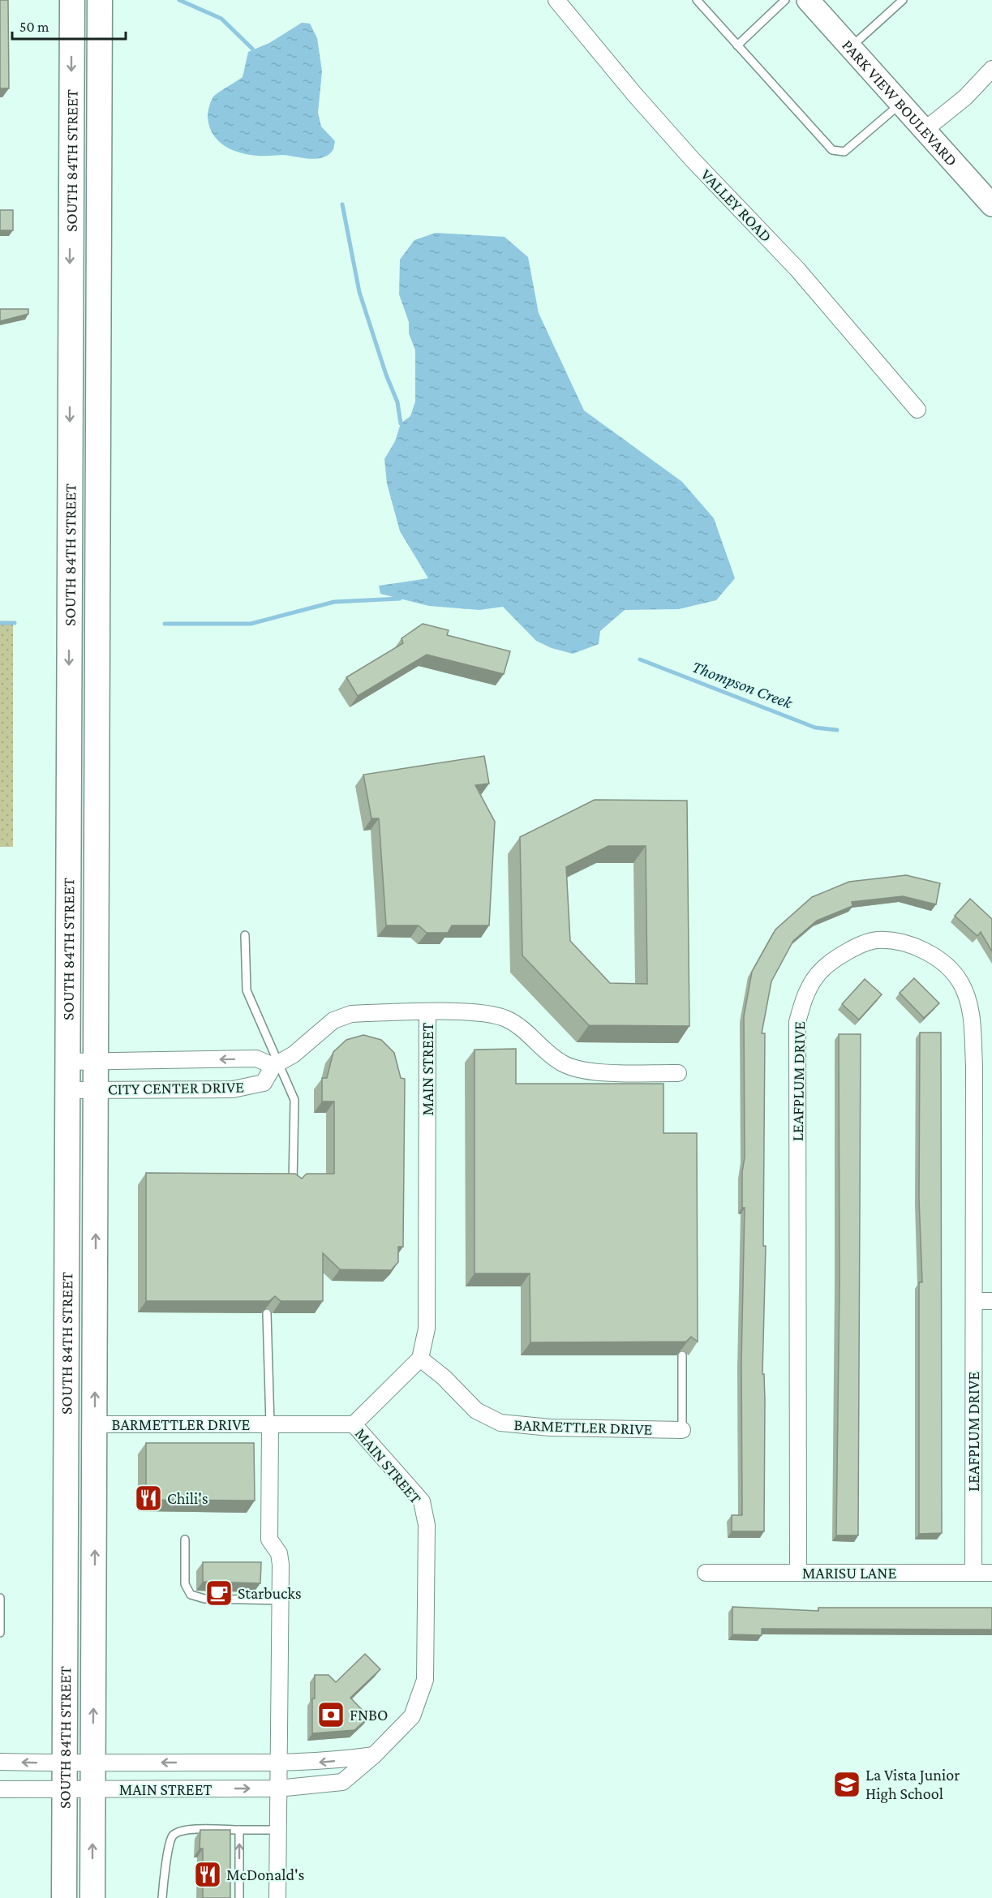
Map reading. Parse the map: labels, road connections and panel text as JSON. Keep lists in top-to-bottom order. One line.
{"streets":{"main road":["SOUTH 84TH STREET"],"street":["PARK VIEW BOULEVARD","VALLEY ROAD","MAIN STREET","LEAFPLUM DRIVE","CITY CENTER DRIVE","BARMETTLER DRIVE","MARISU LANE"]},"crossings":[["SOUTH 84TH STREET","MAIN STREET"],["SOUTH 84TH STREET","CITY CENTER DRIVE"],["SOUTH 84TH STREET","BARMETTLER DRIVE"],["MAIN STREET","CITY CENTER DRIVE"],["MAIN STREET","BARMETTLER DRIVE"],["LEAFPLUM DRIVE","MARISU LANE"]],"water":["Thompson Creek"],"places":{"restaurant":["Chili's","McDonald's"],"cafe":["Starbucks"],"bank":["FNBO"],"school or university":["La Vista Junior High School"]},"scale_bar":"50 m"}
